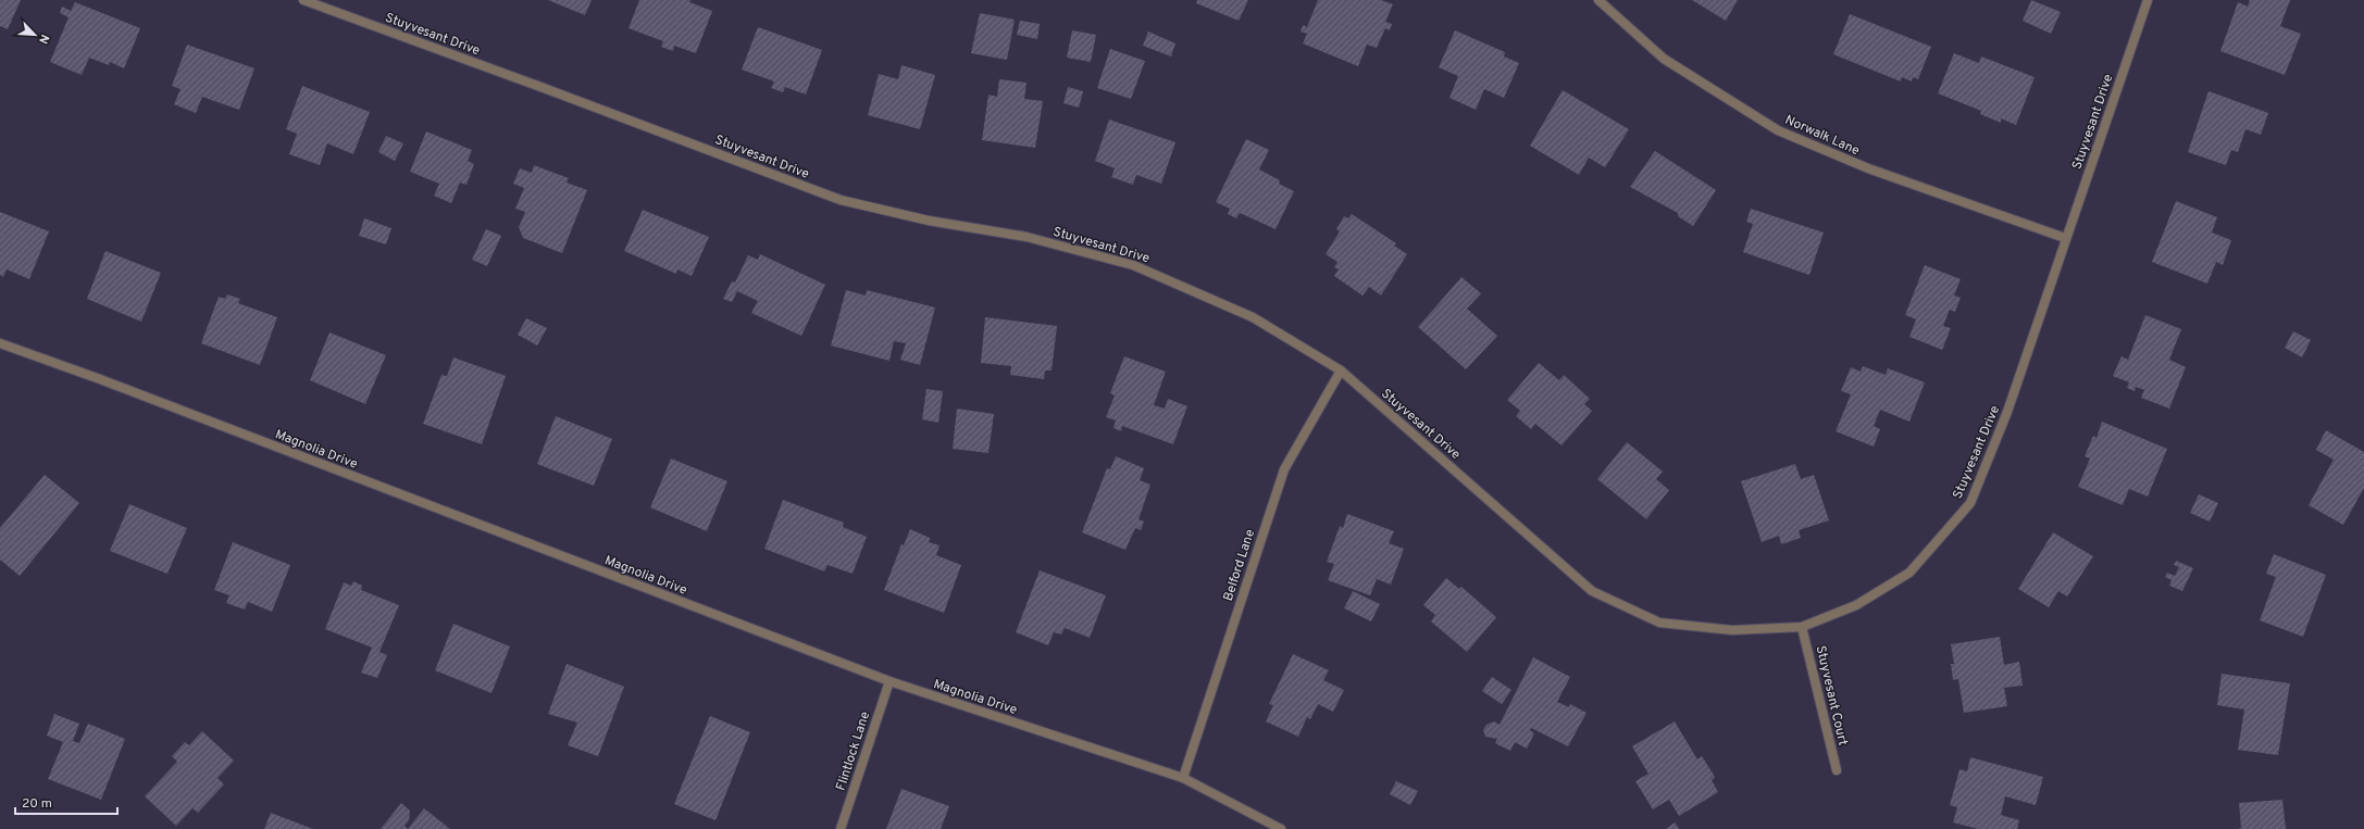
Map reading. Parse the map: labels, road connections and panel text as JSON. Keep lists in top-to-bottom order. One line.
{"streets":{"street":["Stuyvesant Drive","Norwalk Lane","Magnolia Drive","Belford Lane","Stuyvesant Court","Flintlock Lane"]},"crossings":[["Stuyvesant Drive","Norwalk Lane"],["Stuyvesant Drive","Belford Lane"],["Stuyvesant Drive","Stuyvesant Court"],["Magnolia Drive","Belford Lane"],["Magnolia Drive","Flintlock Lane"]],"scale_bar":"20 m","north":"bottom right"}
